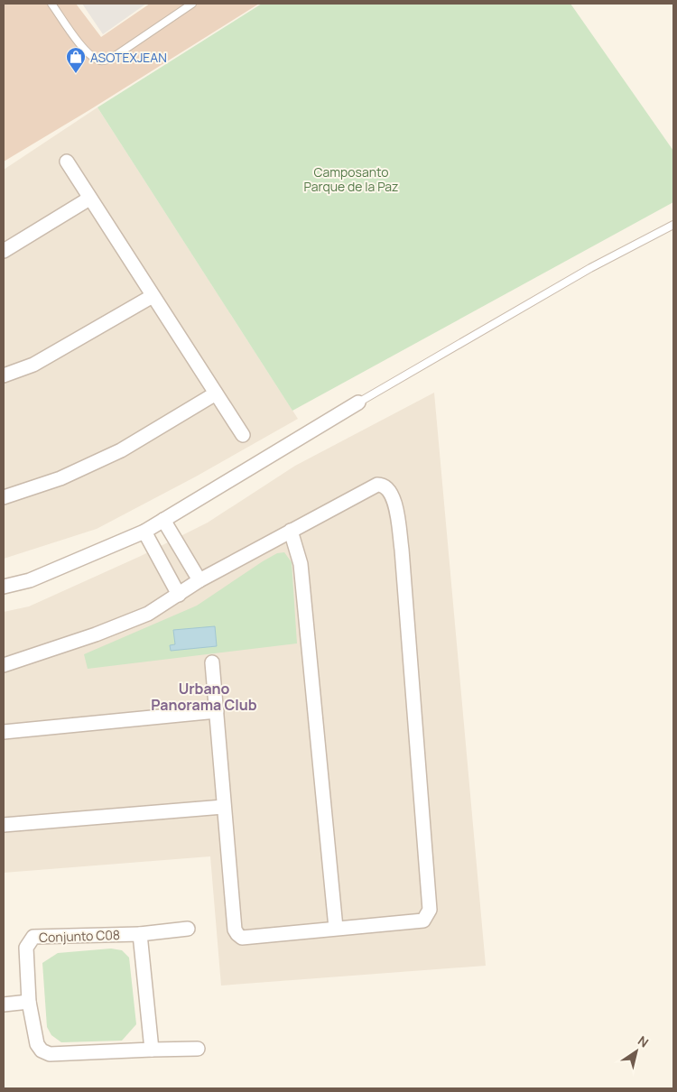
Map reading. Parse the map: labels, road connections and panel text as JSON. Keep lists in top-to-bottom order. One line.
{"streets":{"street":["Conjunto C08"]},"districts":["Urbano Panorama Club"],"parks":["Camposanto Parque de la Paz"],"places":{"shop":["ASOTEXJEAN"]},"north":"top right"}
